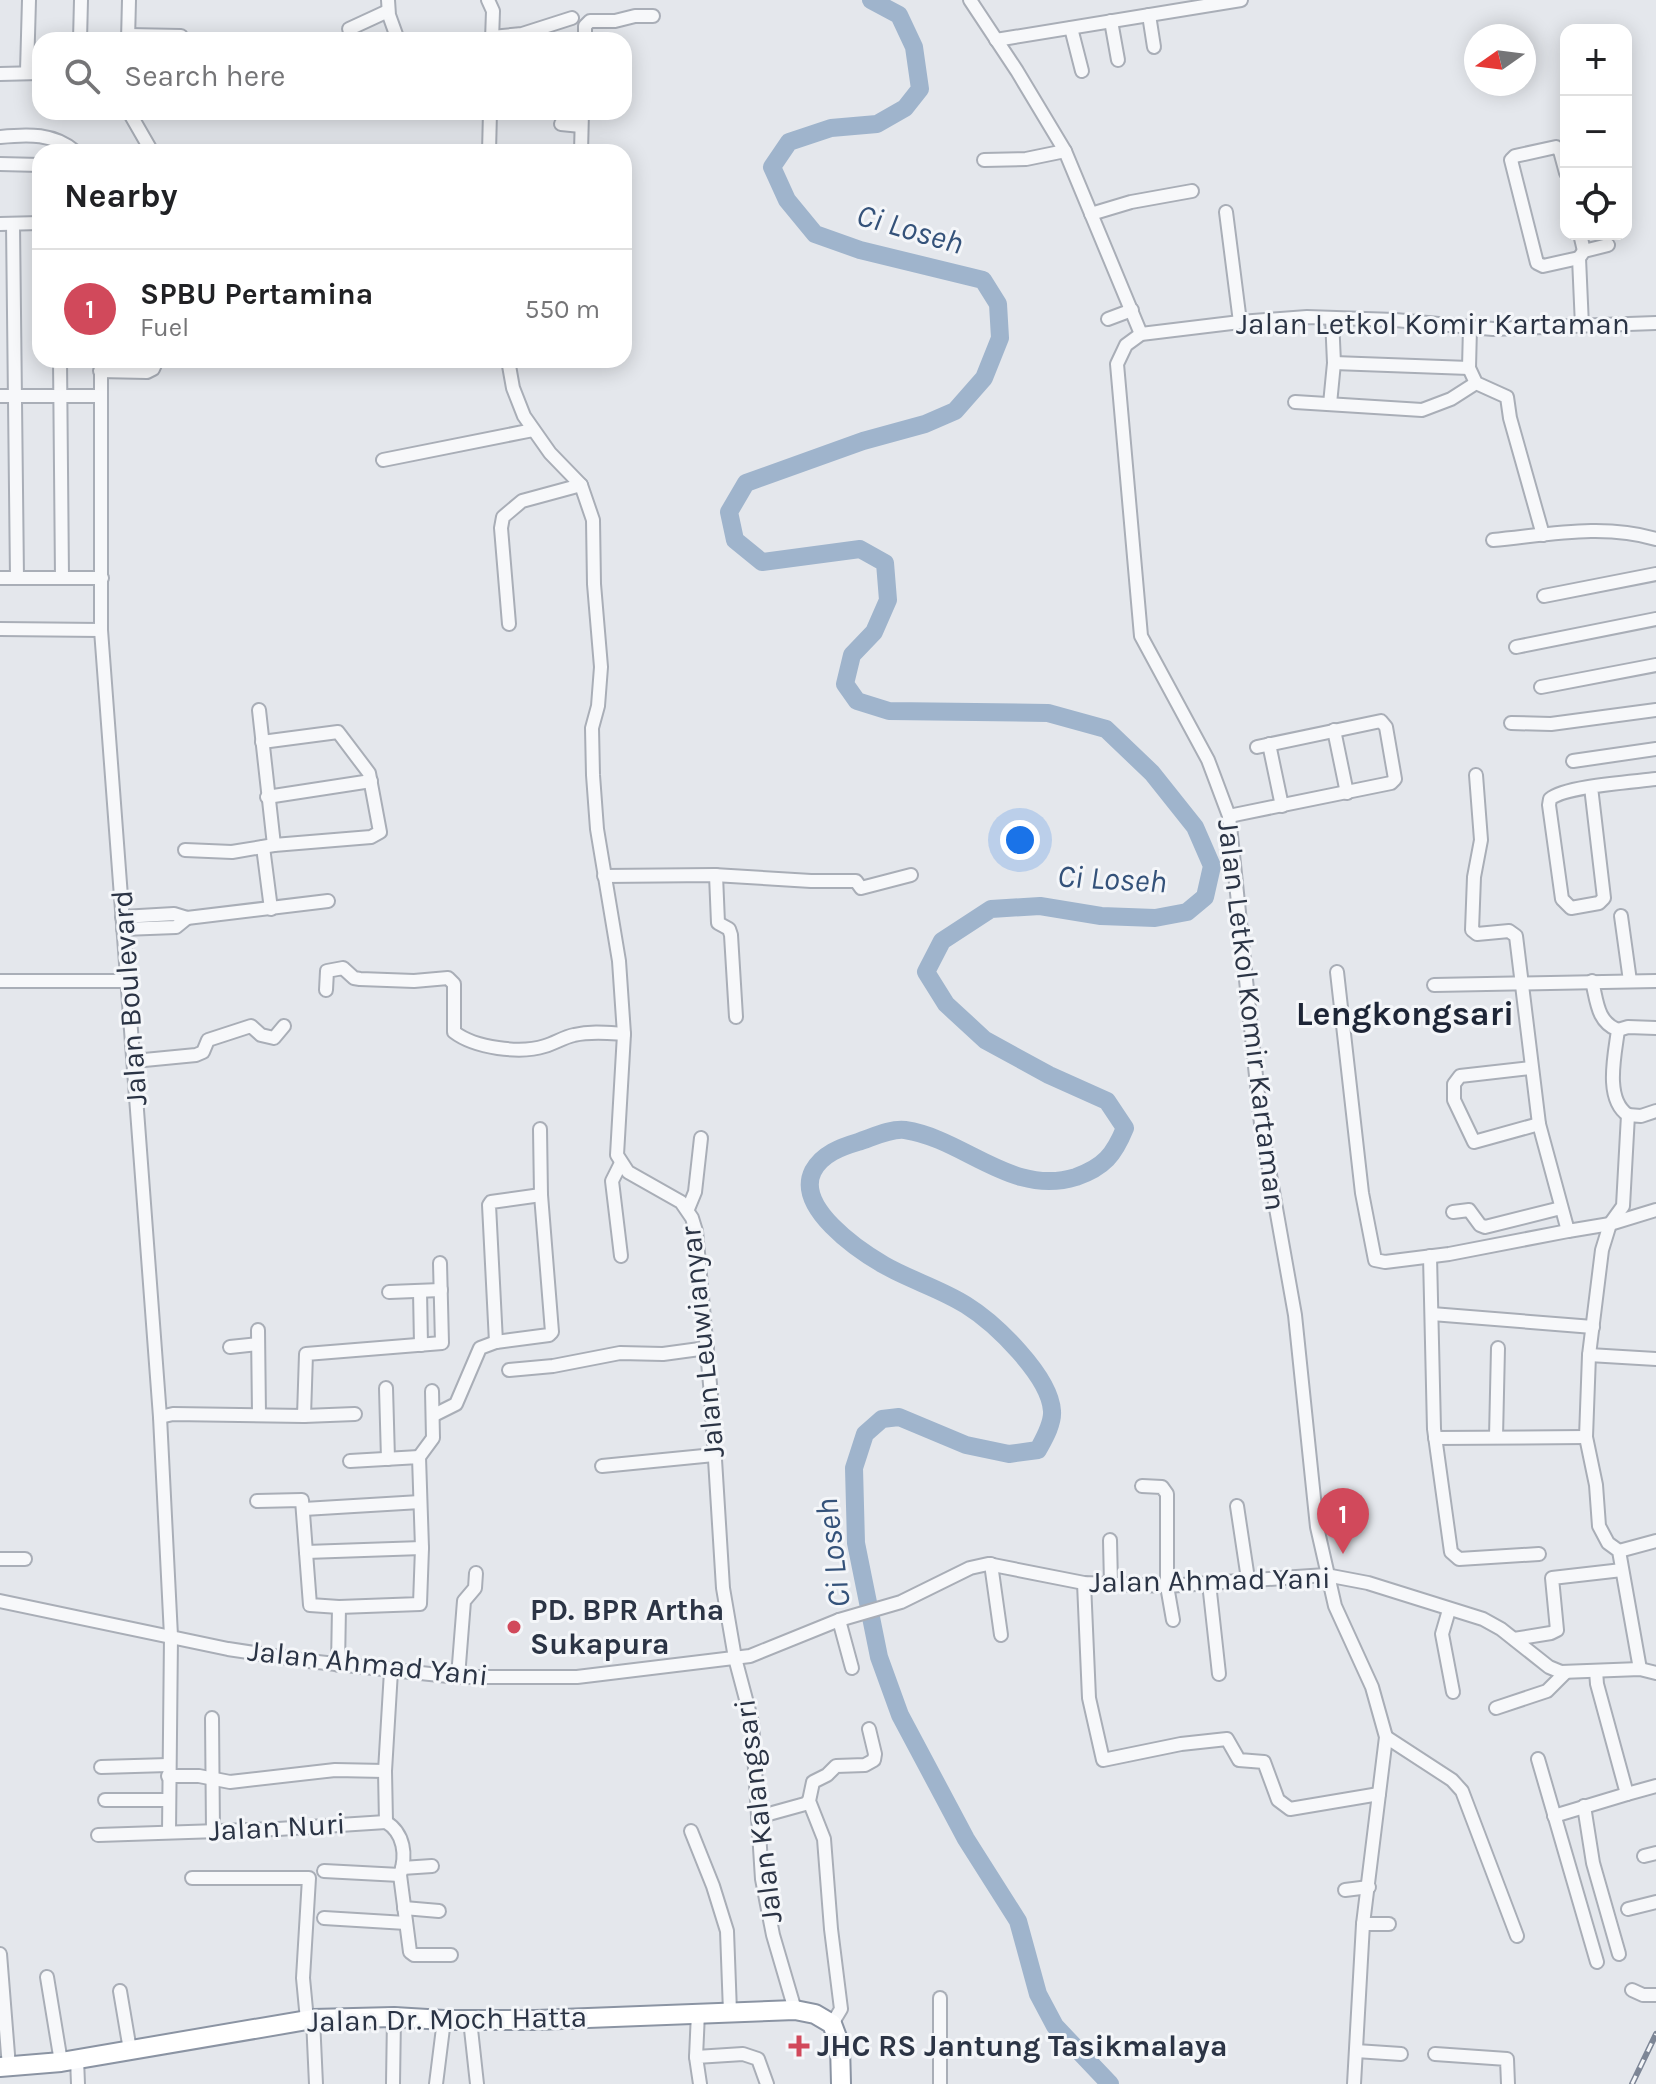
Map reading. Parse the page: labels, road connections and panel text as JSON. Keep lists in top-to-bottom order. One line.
{"streets":{"highway":["Jalan Dr. Moch Hatta"],"street":["Jalan Letkol Komir Kartaman","Jalan Boulevard","Jalan Leuwianyar","Jalan Ahmad Yani","Jalan Kalangsari","Jalan Nuri"]},"crossings":[["Jalan Letkol Komir Kartaman","Jalan Ahmad Yani"],["Jalan Boulevard","Jalan Ahmad Yani"],["Jalan Boulevard","Jalan Nuri"],["Jalan Leuwianyar","Jalan Ahmad Yani"],["Jalan Leuwianyar","Jalan Kalangsari"],["Jalan Ahmad Yani","Jalan Kalangsari"],["Jalan Kalangsari","Jalan Dr. Moch Hatta"]],"districts":["Lengkongsari"],"water":["Ci Loseh"],"places":{"other":["PD. BPR Artha Sukapura"],"health":["JHC RS Jantung Tasikmalaya"]},"north":"left","page":{"map_buttons":["+","−"],"search":"Search here","heading":"Nearby","list":[{"mark":"1","name":"SPBU Pertamina","note":"Fuel","value":"550 m"}],"pins":"1"}}
